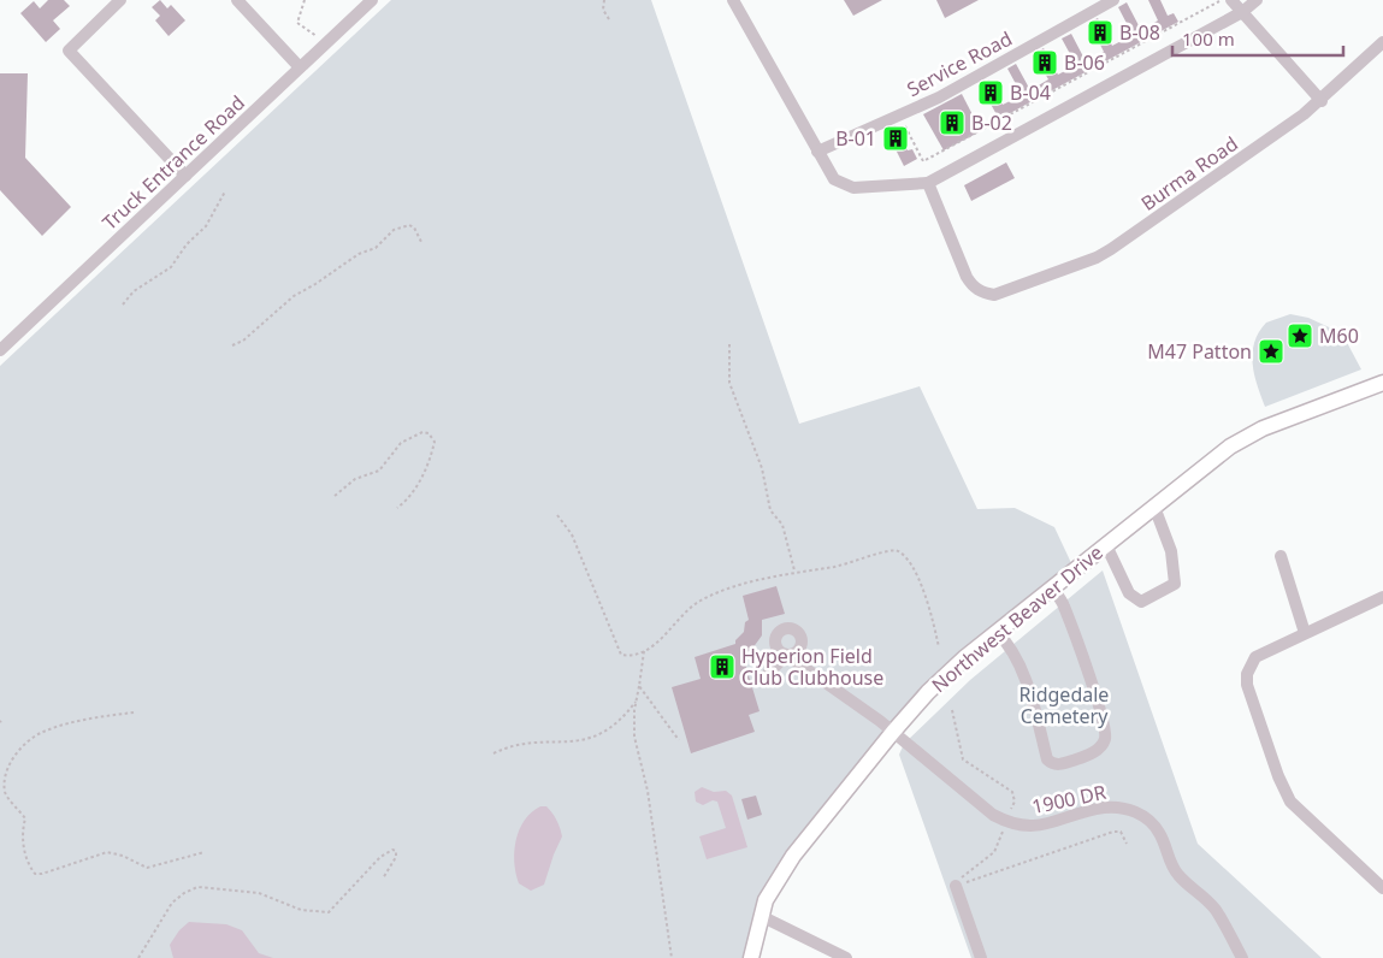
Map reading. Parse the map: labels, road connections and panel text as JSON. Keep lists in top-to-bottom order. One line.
{"streets":{"main road":["Northwest Beaver Drive"],"street":["Service Road","Truck Entrance Road","Burma Road","1900 DR"]},"crossings":[["Northwest Beaver Drive","1900 DR"]],"parks":["Ridgedale Cemetery"],"places":{"building":["B-08","B-06","B-04","B-02","B-01","Hyperion Field Club Clubhouse"],"place":["M60","M47 Patton"]},"scale_bar":"100 m"}
